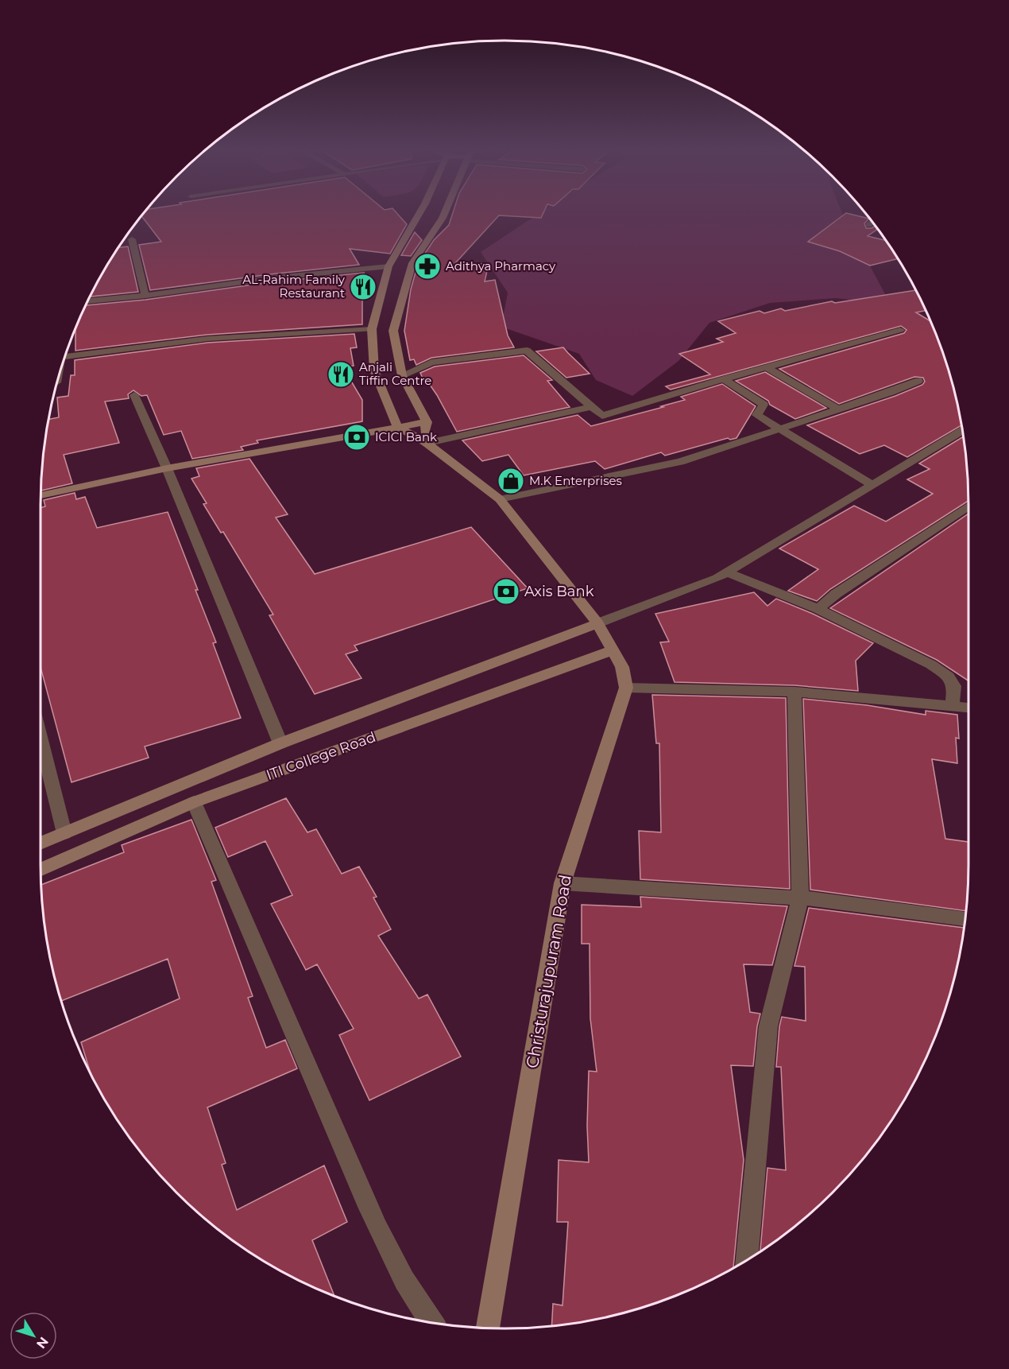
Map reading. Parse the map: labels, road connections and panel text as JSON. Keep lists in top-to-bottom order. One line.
{"streets":{"street":["ITI College Road","Christurajupuram Road"]},"places":{"pharmacy":["Adithya Pharmacy"],"restaurant":["AL-Rahim Family Restaurant","Anjali Tiffin Centre"],"bank":["ICICI Bank","Axis Bank"],"shop":["M.K Enterprises"]},"north":"bottom right"}
